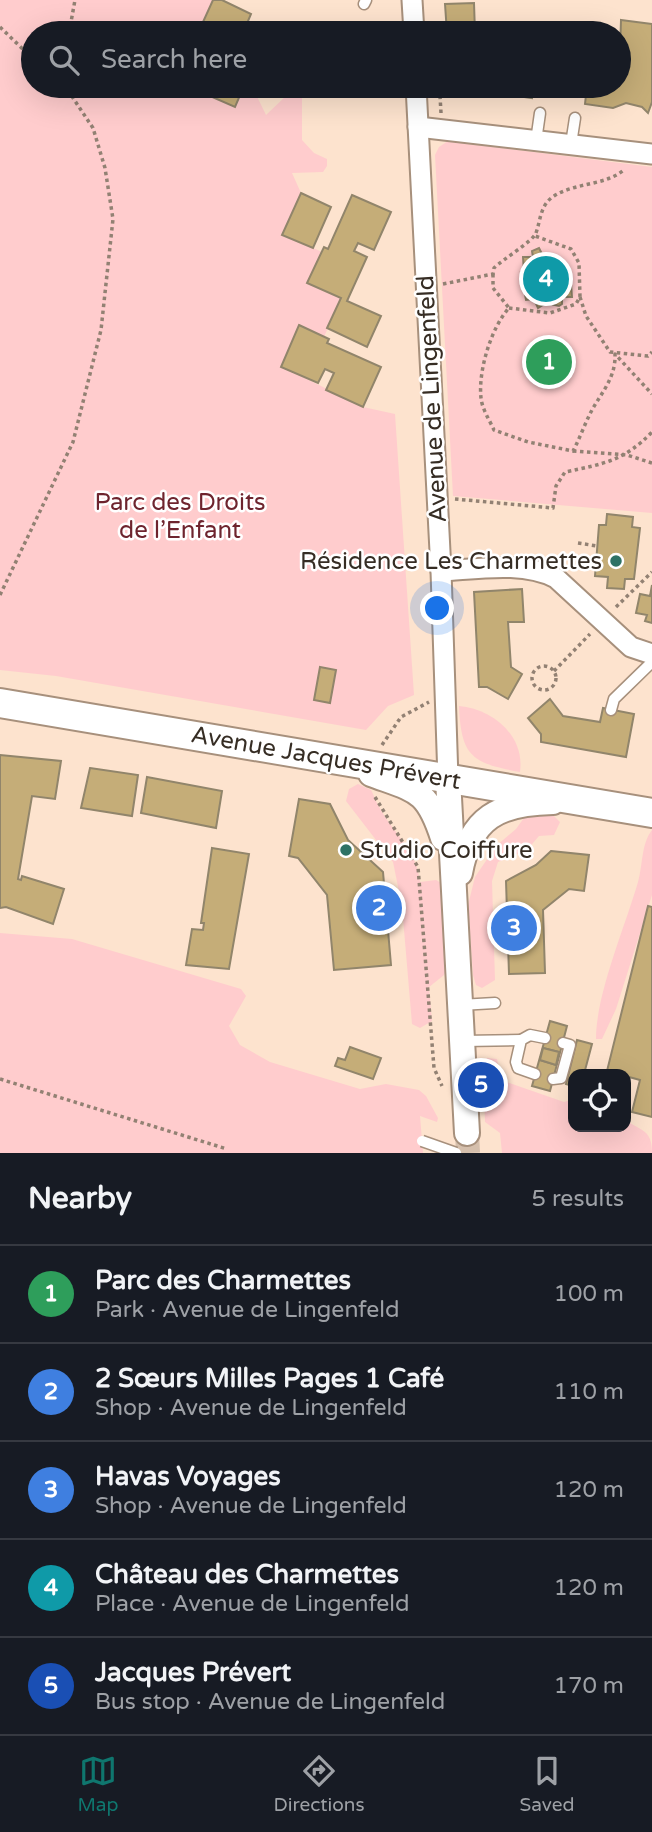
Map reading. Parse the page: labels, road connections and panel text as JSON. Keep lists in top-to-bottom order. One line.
{"streets":{"main road":["Avenue Jacques Prévert"],"street":["Avenue de Lingenfeld"]},"crossings":[["Avenue de Lingenfeld","Avenue Jacques Prévert"]],"parks":["Parc des Droits de l’Enfant"],"places":["Résidence Les Charmettes","Studio Coiffure"],"page":{"search":"Search here","pins":["4","1","2","3","5"],"heading":["Nearby","5 results"],"list":[{"mark":"1","name":"Parc des Charmettes","note":"Park · Avenue de Lingenfeld","value":"100 m"},{"mark":"2","name":"2 Sœurs Milles Pages 1 Café","note":"Shop · Avenue de Lingenfeld","value":"110 m"},{"mark":"3","name":"Havas Voyages","note":"Shop · Avenue de Lingenfeld","value":"120 m"},{"mark":"4","name":"Château des Charmettes","note":"Place · Avenue de Lingenfeld","value":"120 m"},{"mark":"5","name":"Jacques Prévert","note":"Bus stop · Avenue de Lingenfeld","value":"170 m"}],"nav":["Map","Directions","Saved"]}}
